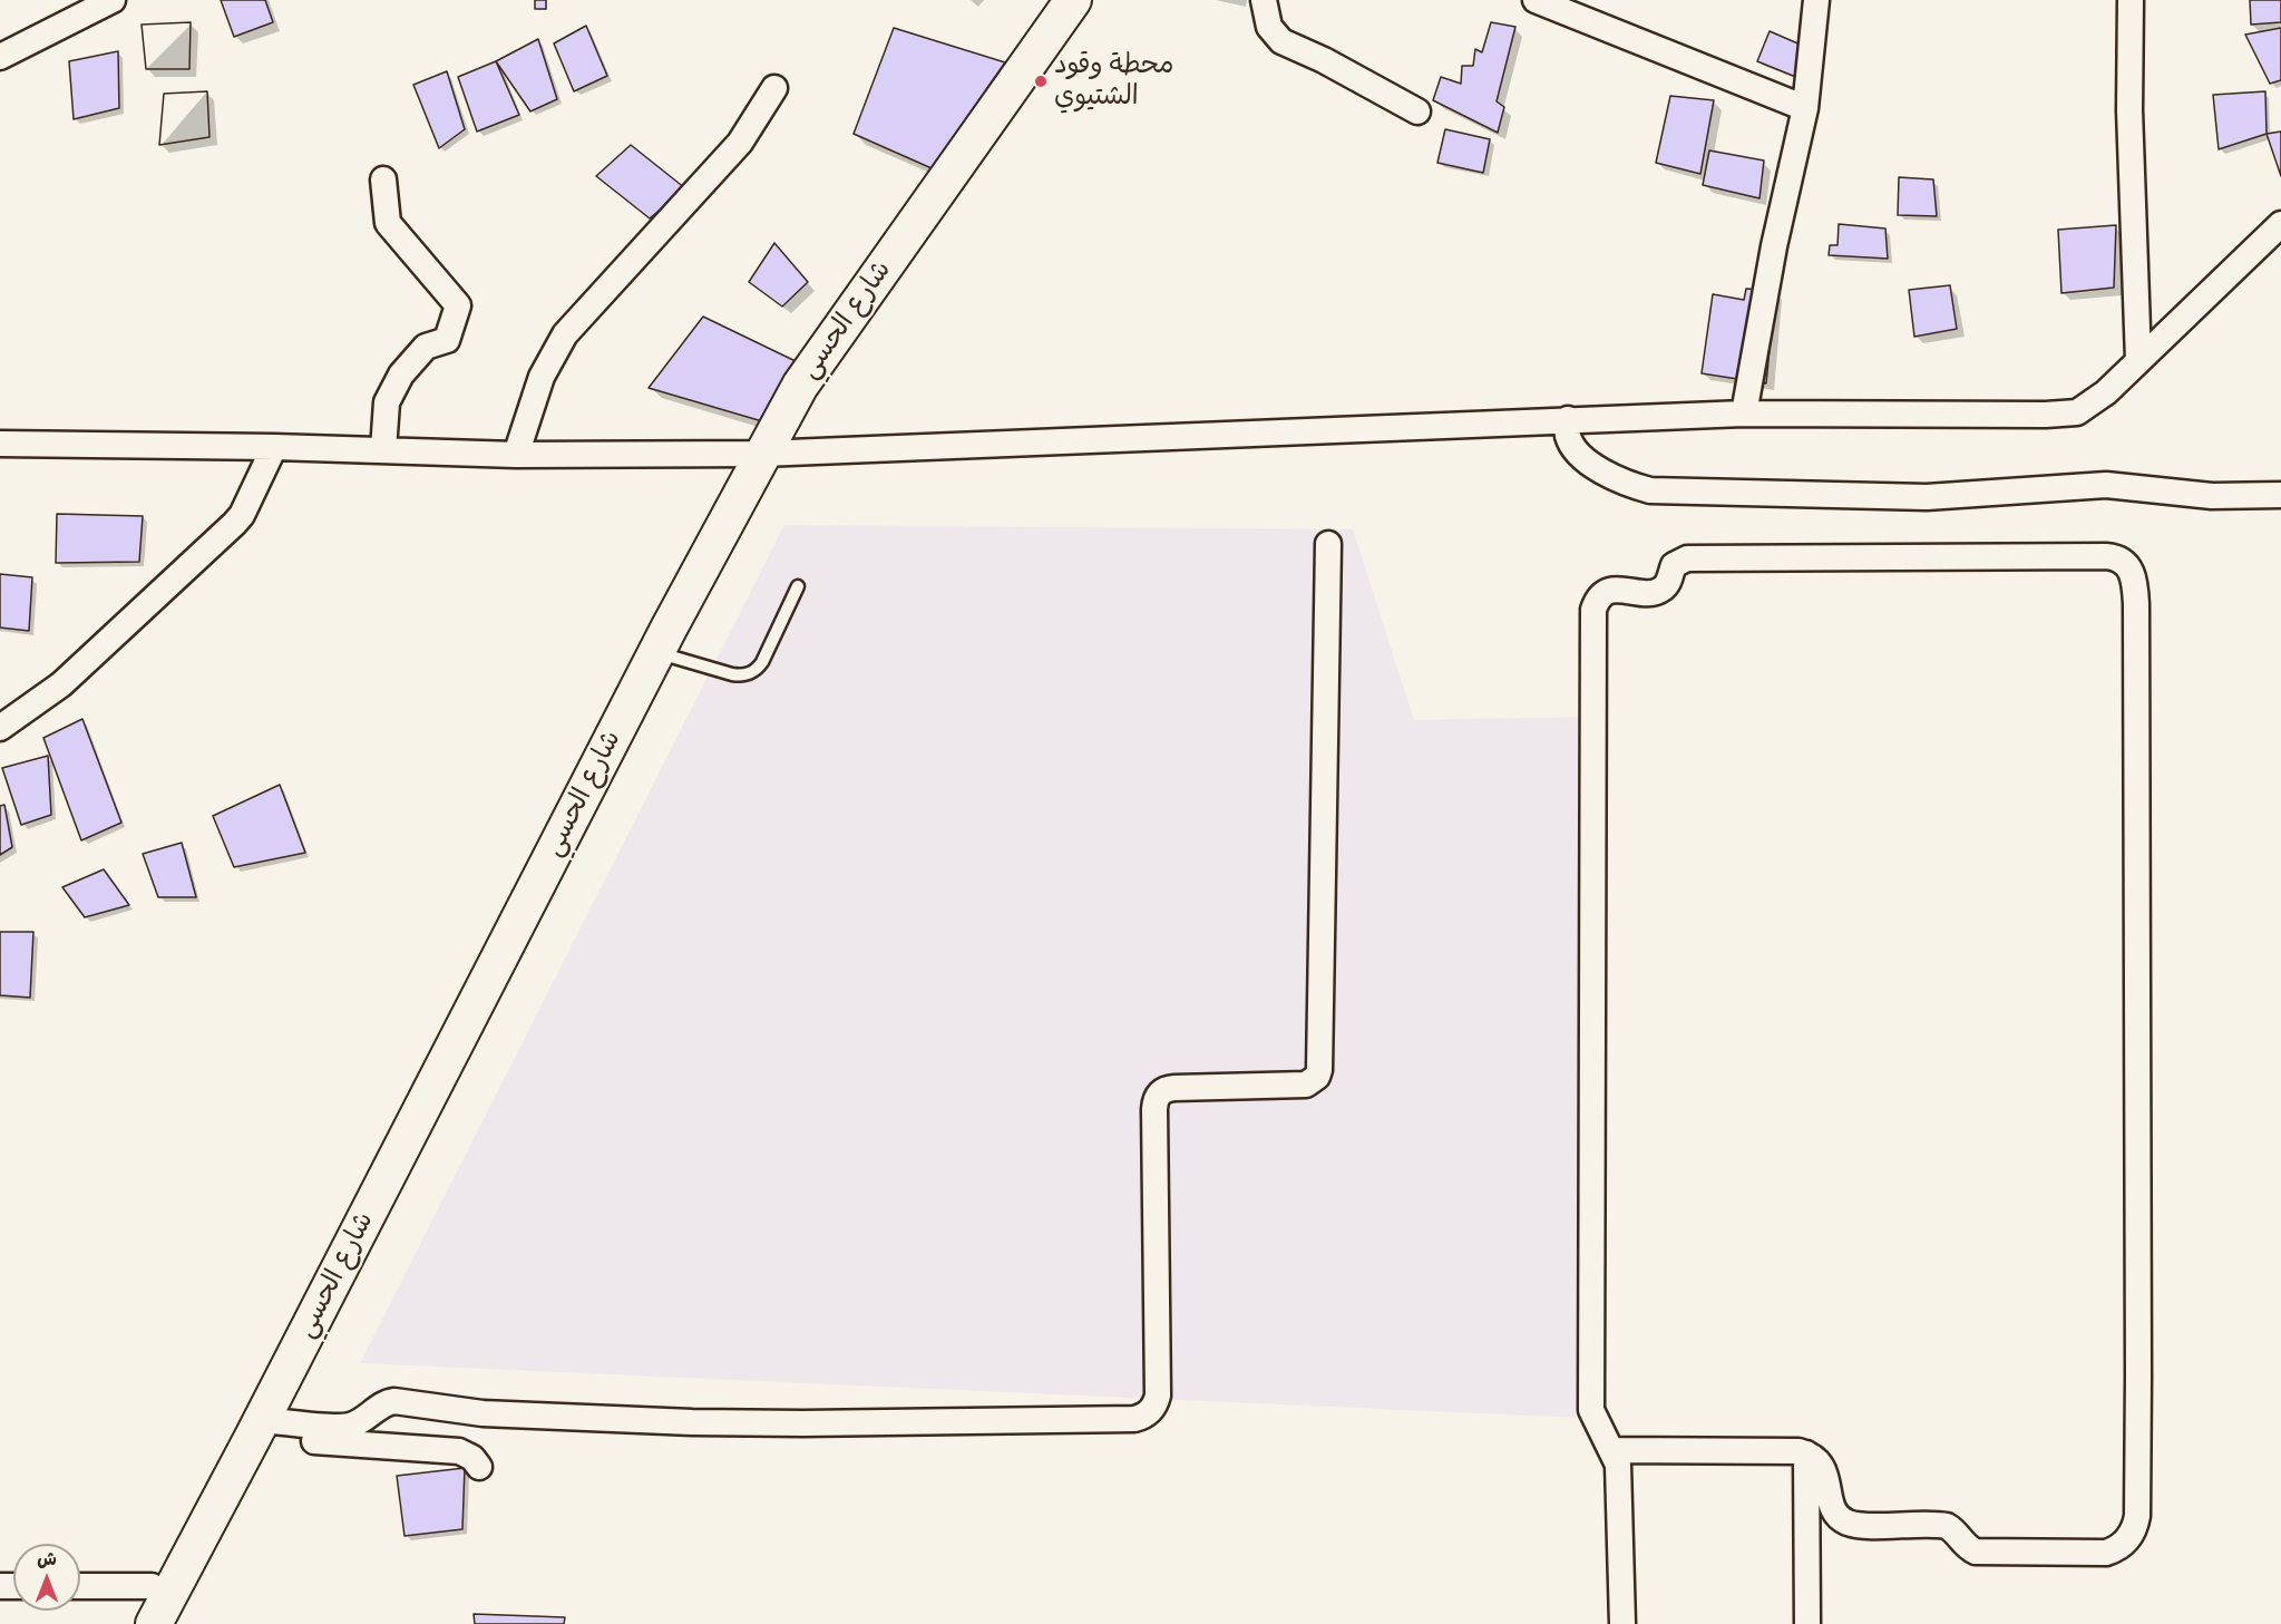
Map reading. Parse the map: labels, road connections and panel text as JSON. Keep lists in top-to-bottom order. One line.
{"streets":{"street":["شارع الحسي"]},"places":["محطة وقود الشتيوي"],"north":"top"}
